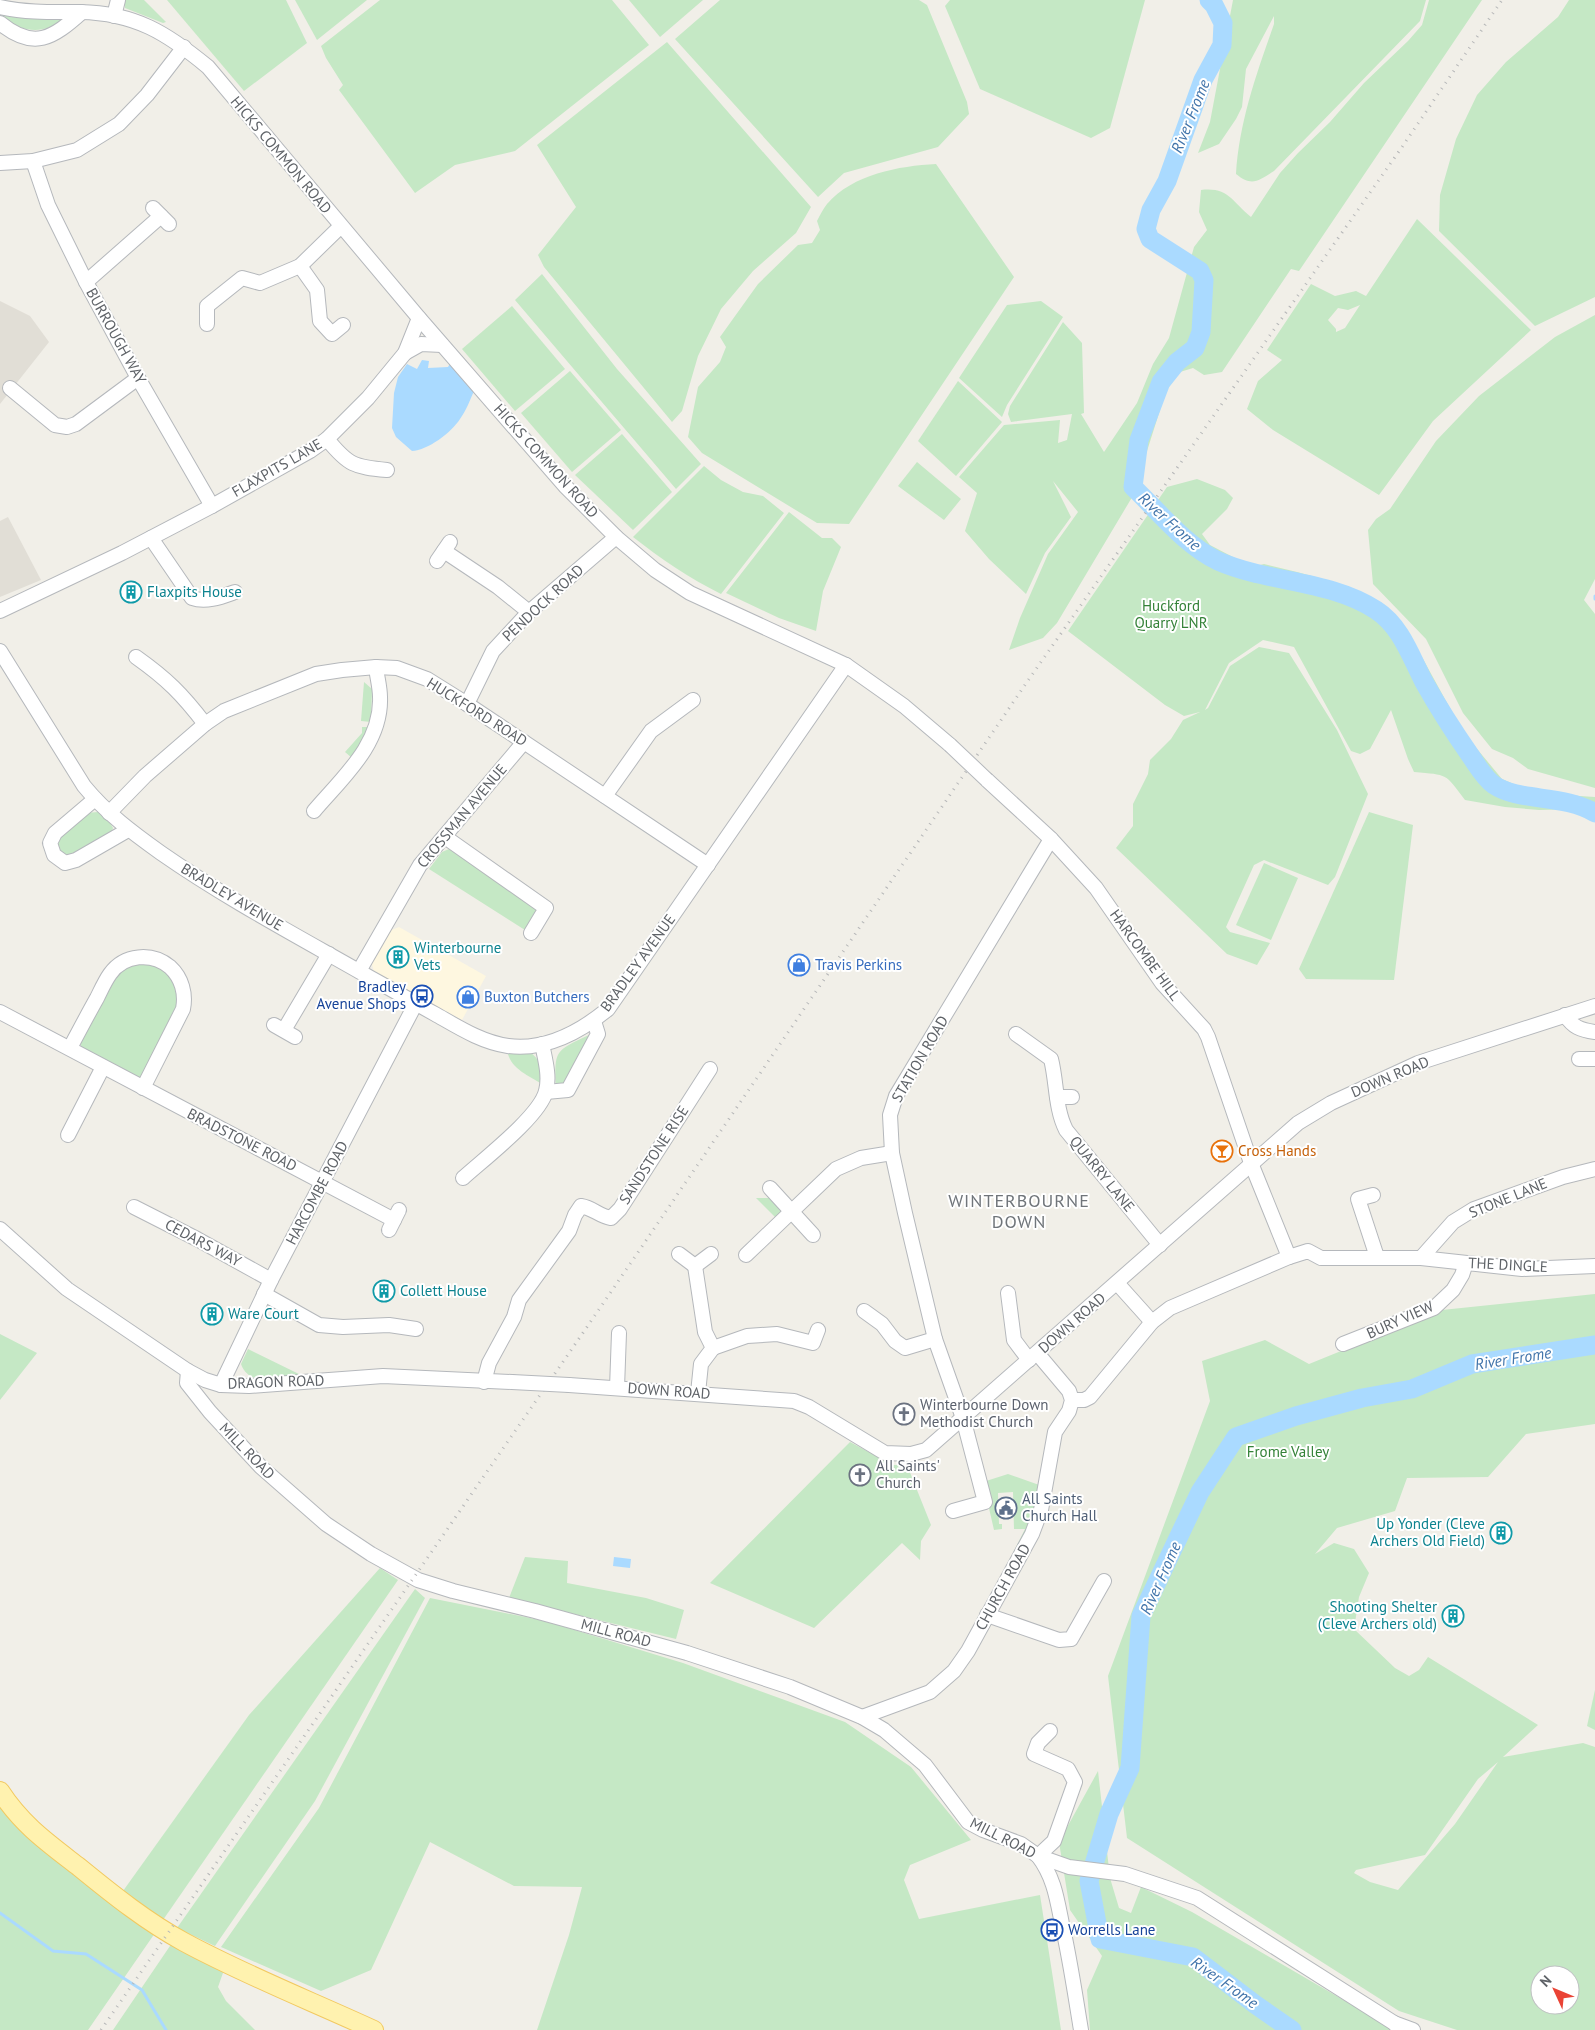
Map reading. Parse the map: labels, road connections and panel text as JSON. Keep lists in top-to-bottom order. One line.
{"streets":{"street":["HICKS COMMON ROAD","BURROUGH WAY","FLAXPITS LANE","PENDOCK ROAD","HUCKFORD ROAD","CROSSMAN AVENUE","BRADLEY AVENUE","HARCOMBE HILL","STATION ROAD","DOWN ROAD","BRADSTONE ROAD","SANDSTONE RISE","QUARRY LANE","HARCOMBE ROAD","STONE LANE","CEDARS WAY","THE DINGLE","BURY VIEW","DRAGON ROAD","MILL ROAD","CHURCH ROAD"]},"crossings":[["HICKS COMMON ROAD","FLAXPITS LANE"],["HICKS COMMON ROAD","PENDOCK ROAD"],["HICKS COMMON ROAD","BRADLEY AVENUE"],["HICKS COMMON ROAD","HARCOMBE HILL"],["BURROUGH WAY","FLAXPITS LANE"],["PENDOCK ROAD","HUCKFORD ROAD"],["HUCKFORD ROAD","CROSSMAN AVENUE"],["HUCKFORD ROAD","BRADLEY AVENUE"],["CROSSMAN AVENUE","BRADLEY AVENUE"],["BRADLEY AVENUE","HARCOMBE ROAD"],["HARCOMBE HILL","STATION ROAD"],["HARCOMBE HILL","DOWN ROAD"],["STATION ROAD","DOWN ROAD"],["DOWN ROAD","QUARRY LANE"],["DOWN ROAD","DRAGON ROAD"],["BRADSTONE ROAD","HARCOMBE ROAD"],["SANDSTONE RISE","DRAGON ROAD"],["HARCOMBE ROAD","CEDARS WAY"],["HARCOMBE ROAD","DRAGON ROAD"],["STONE LANE","THE DINGLE"],["THE DINGLE","BURY VIEW"],["DRAGON ROAD","MILL ROAD"],["MILL ROAD","CHURCH ROAD"]],"districts":["WINTERBOURNE DOWN"],"water":["River Frome"],"parks":["Huckford Quarry LNR","Frome Valley"],"places":{"building":["Flaxpits House","Winterbourne Vets","Collett House","Ware Court","Up Yonder (Cleve Archers Old Field)","Shooting Shelter (Cleve Archers old)"],"shop":["Travis Perkins","Buxton Butchers"],"bus stop":["Bradley Avenue Shops","Worrells Lane"],"bar":["Cross Hands"],"church":["Winterbourne Down Methodist Church","All Saints' Church"],"public building":["All Saints Church Hall"]},"north":"top left"}
